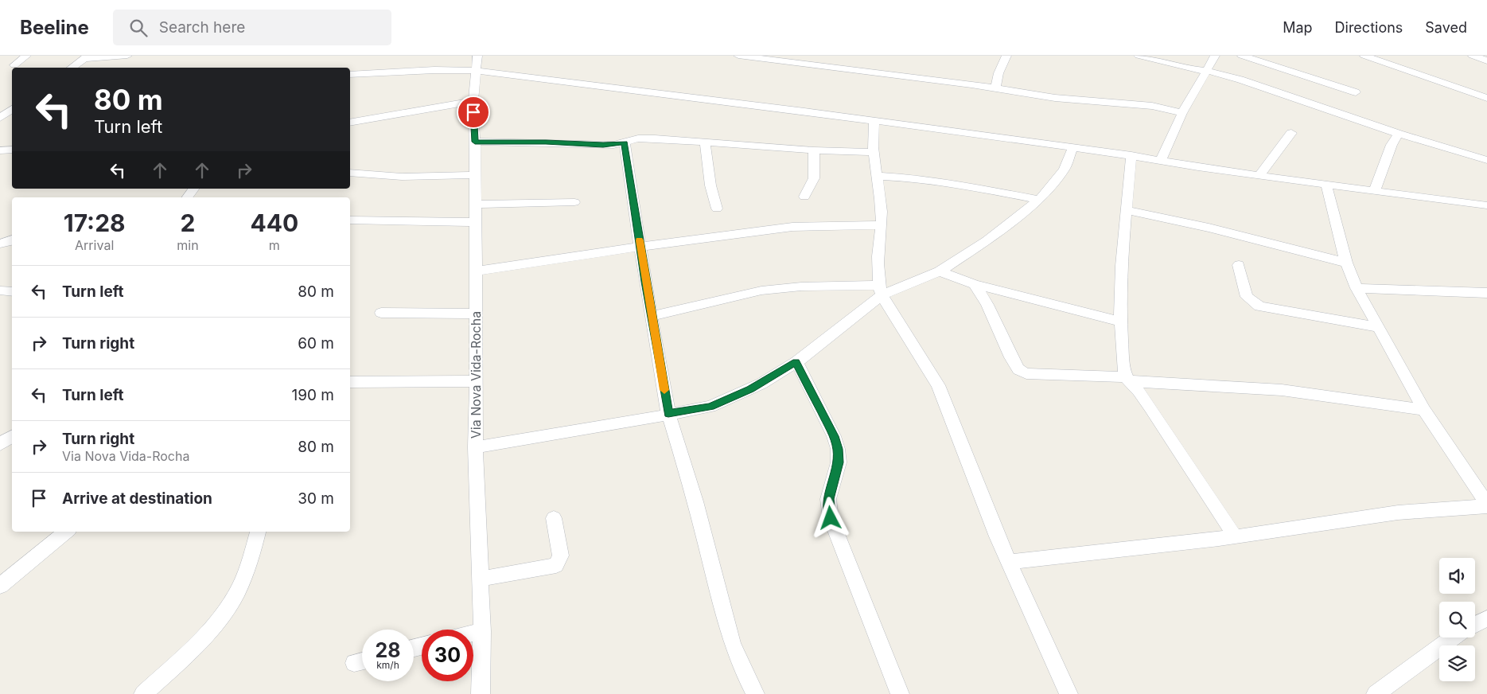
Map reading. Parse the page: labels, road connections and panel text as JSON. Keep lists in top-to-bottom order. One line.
{"streets":{"street":["Via Nova Vida-Rocha"]},"page":{"header":"Beeline","search":"Search here","nav":["Map","Directions","Saved"],"turn":["80 m","Turn left"],"eta":["17:28","Arrival","2","min","440","m"],"list":[{"name":"Turn left","value":"80 m"},{"name":"Turn right","value":"60 m"},{"name":"Turn left","value":"190 m"},{"name":"Turn right","note":"Via Nova Vida-Rocha","value":"80 m"},{"name":"Arrive at destination","value":"30 m"}],"speed":"28 km/h","limit":"30"}}
